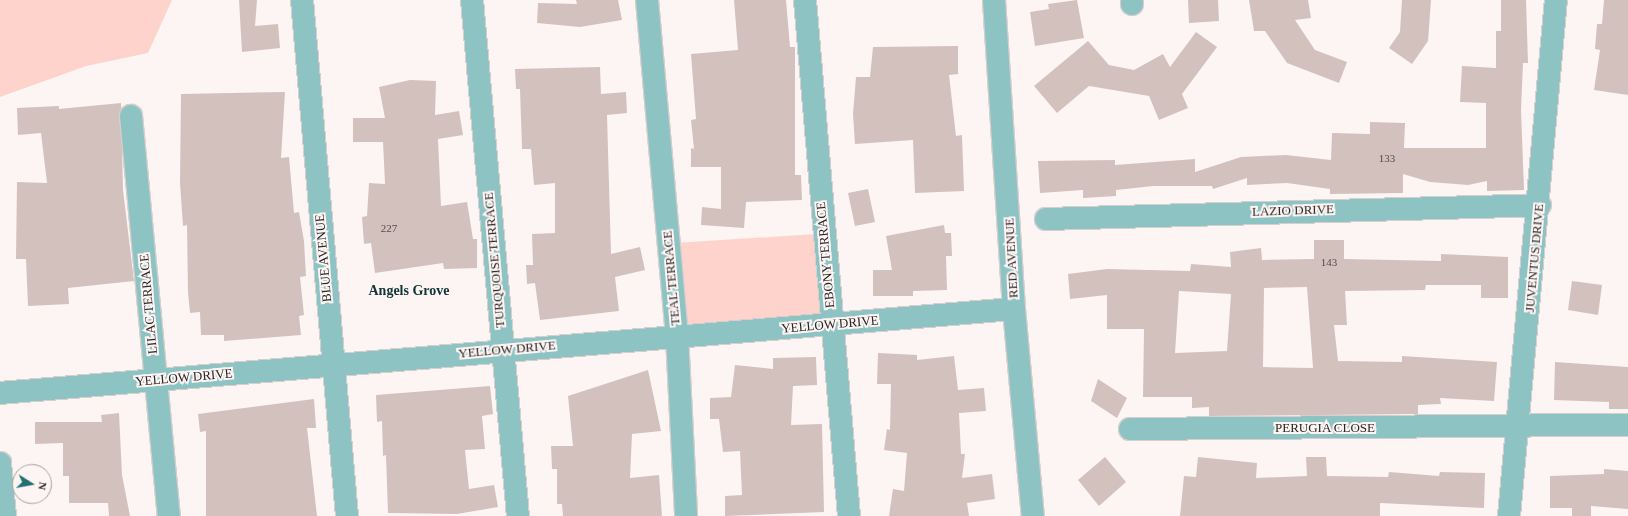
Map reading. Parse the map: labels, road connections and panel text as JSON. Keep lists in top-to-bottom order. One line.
{"streets":{"street":["LAZIO DRIVE","EBONY TERRACE","BLUE AVENUE","RED AVENUE","JUVENTUS DRIVE","TURQUOISE TERRACE","TEAL TERRACE","LILAC TERRACE","YELLOW DRIVE","PERUGIA CLOSE"]},"crossings":[["LAZIO DRIVE","JUVENTUS DRIVE"],["EBONY TERRACE","YELLOW DRIVE"],["BLUE AVENUE","YELLOW DRIVE"],["RED AVENUE","YELLOW DRIVE"],["JUVENTUS DRIVE","PERUGIA CLOSE"],["TURQUOISE TERRACE","YELLOW DRIVE"],["TEAL TERRACE","YELLOW DRIVE"],["LILAC TERRACE","YELLOW DRIVE"]],"districts":["Angels Grove"],"house_numbers":["133","227","143"],"north":"right"}
